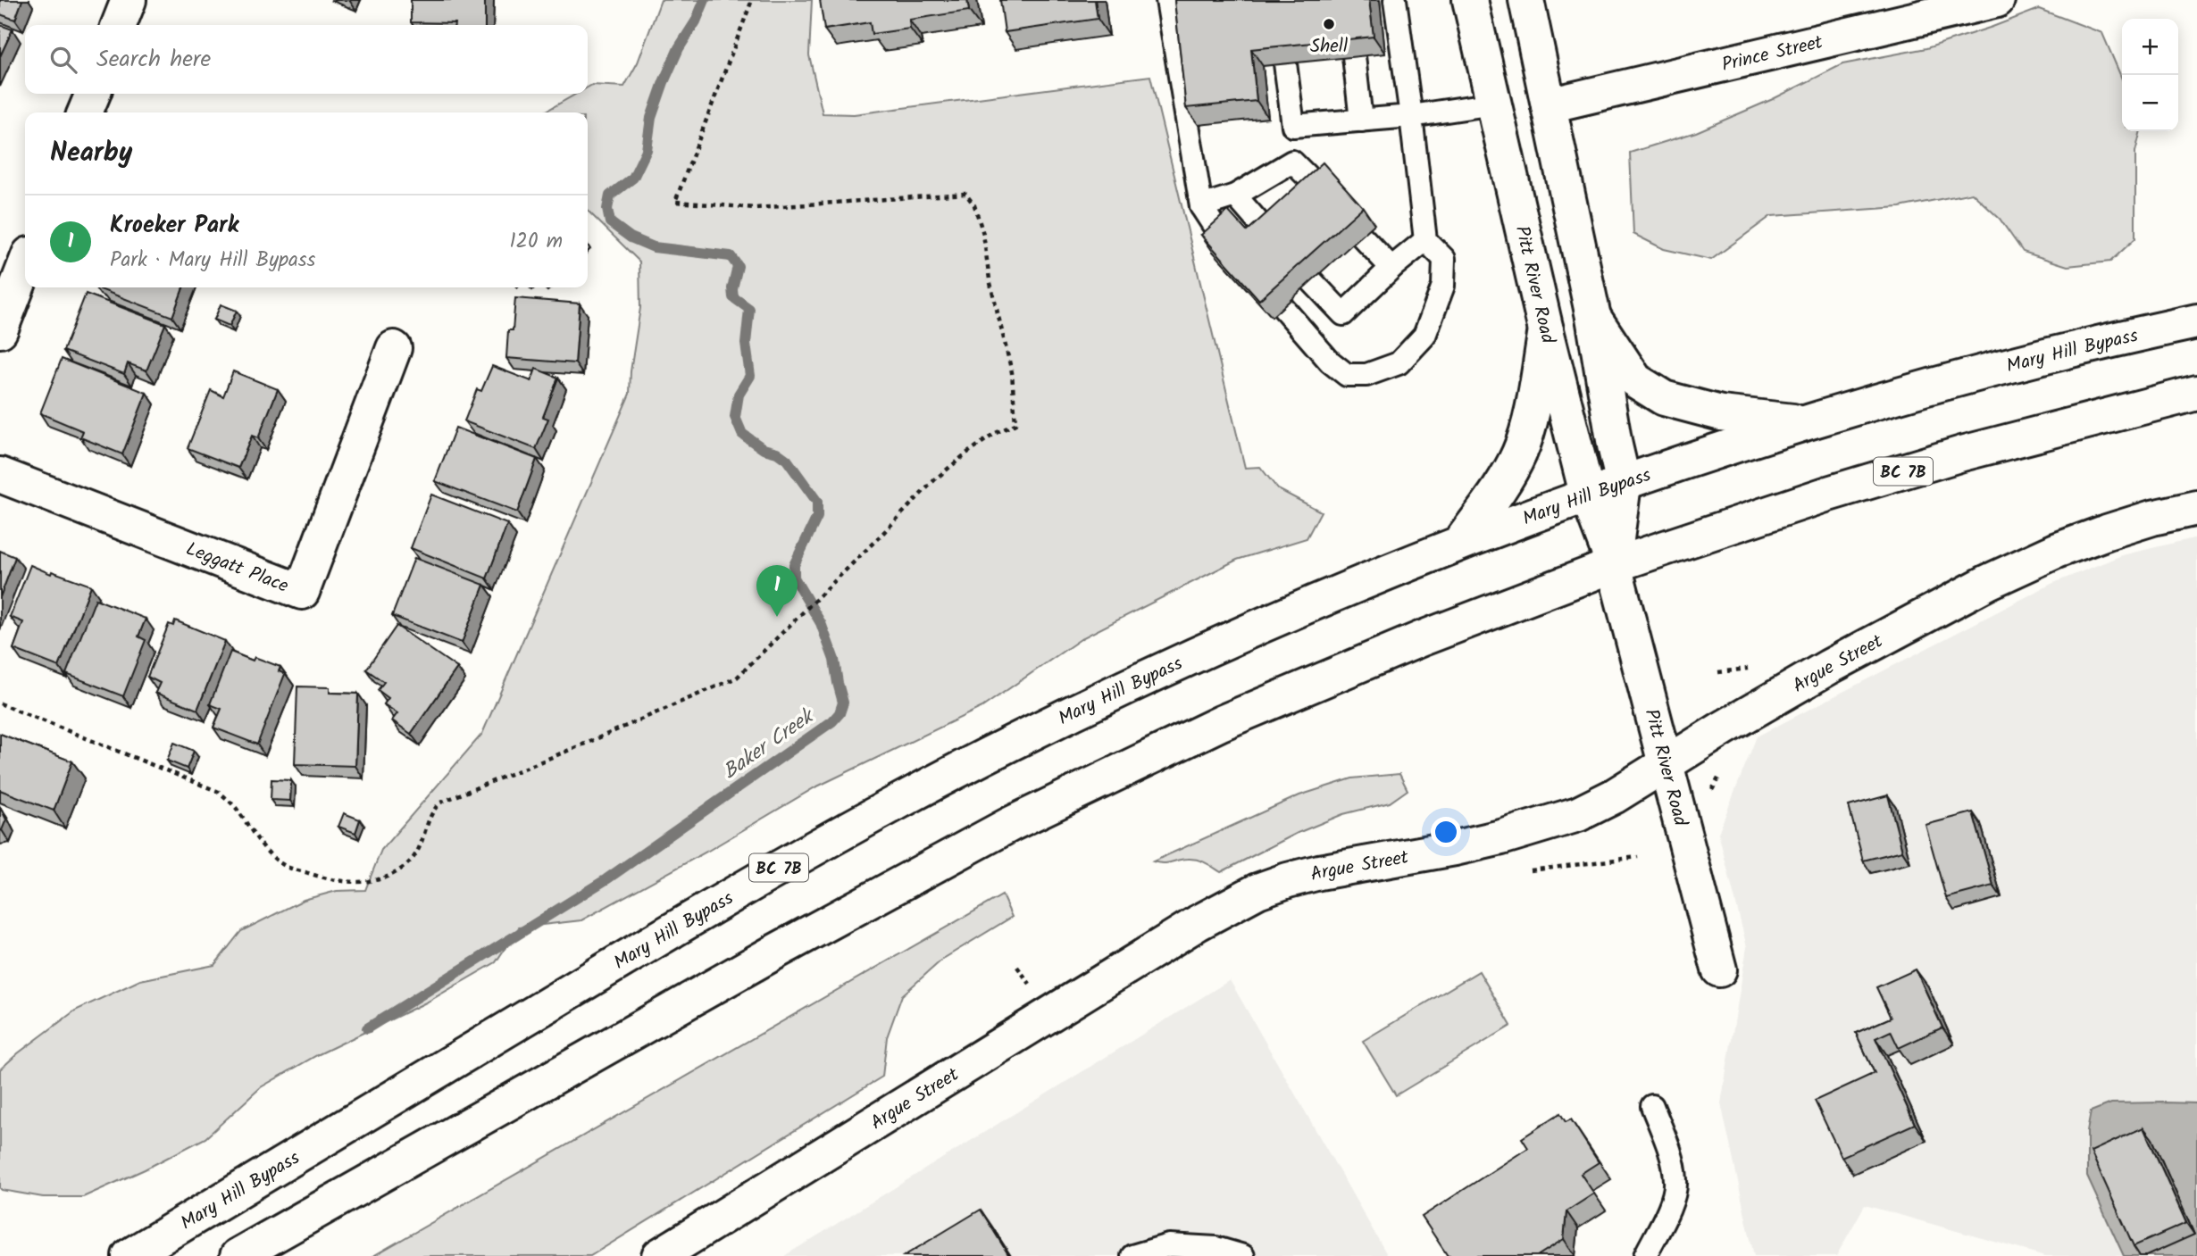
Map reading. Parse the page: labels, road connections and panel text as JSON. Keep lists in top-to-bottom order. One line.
{"streets":{"main road":["Prince Street","Pitt River Road","Mary Hill Bypass","BC 7B","Leggatt Place","Argue Street"]},"crossings":[["Prince Street","Pitt River Road"],["Pitt River Road","Mary Hill Bypass"],["Pitt River Road","BC 7B"],["Pitt River Road","Argue Street"]],"water":["Baker Creek"],"places":["Shell"],"page":{"map_buttons":["+","−"],"search":"Search here","heading":"Nearby","list":[{"mark":"1","name":"Kroeker Park","note":"Park · Mary Hill Bypass","value":"120 m"}],"pins":"1"}}
